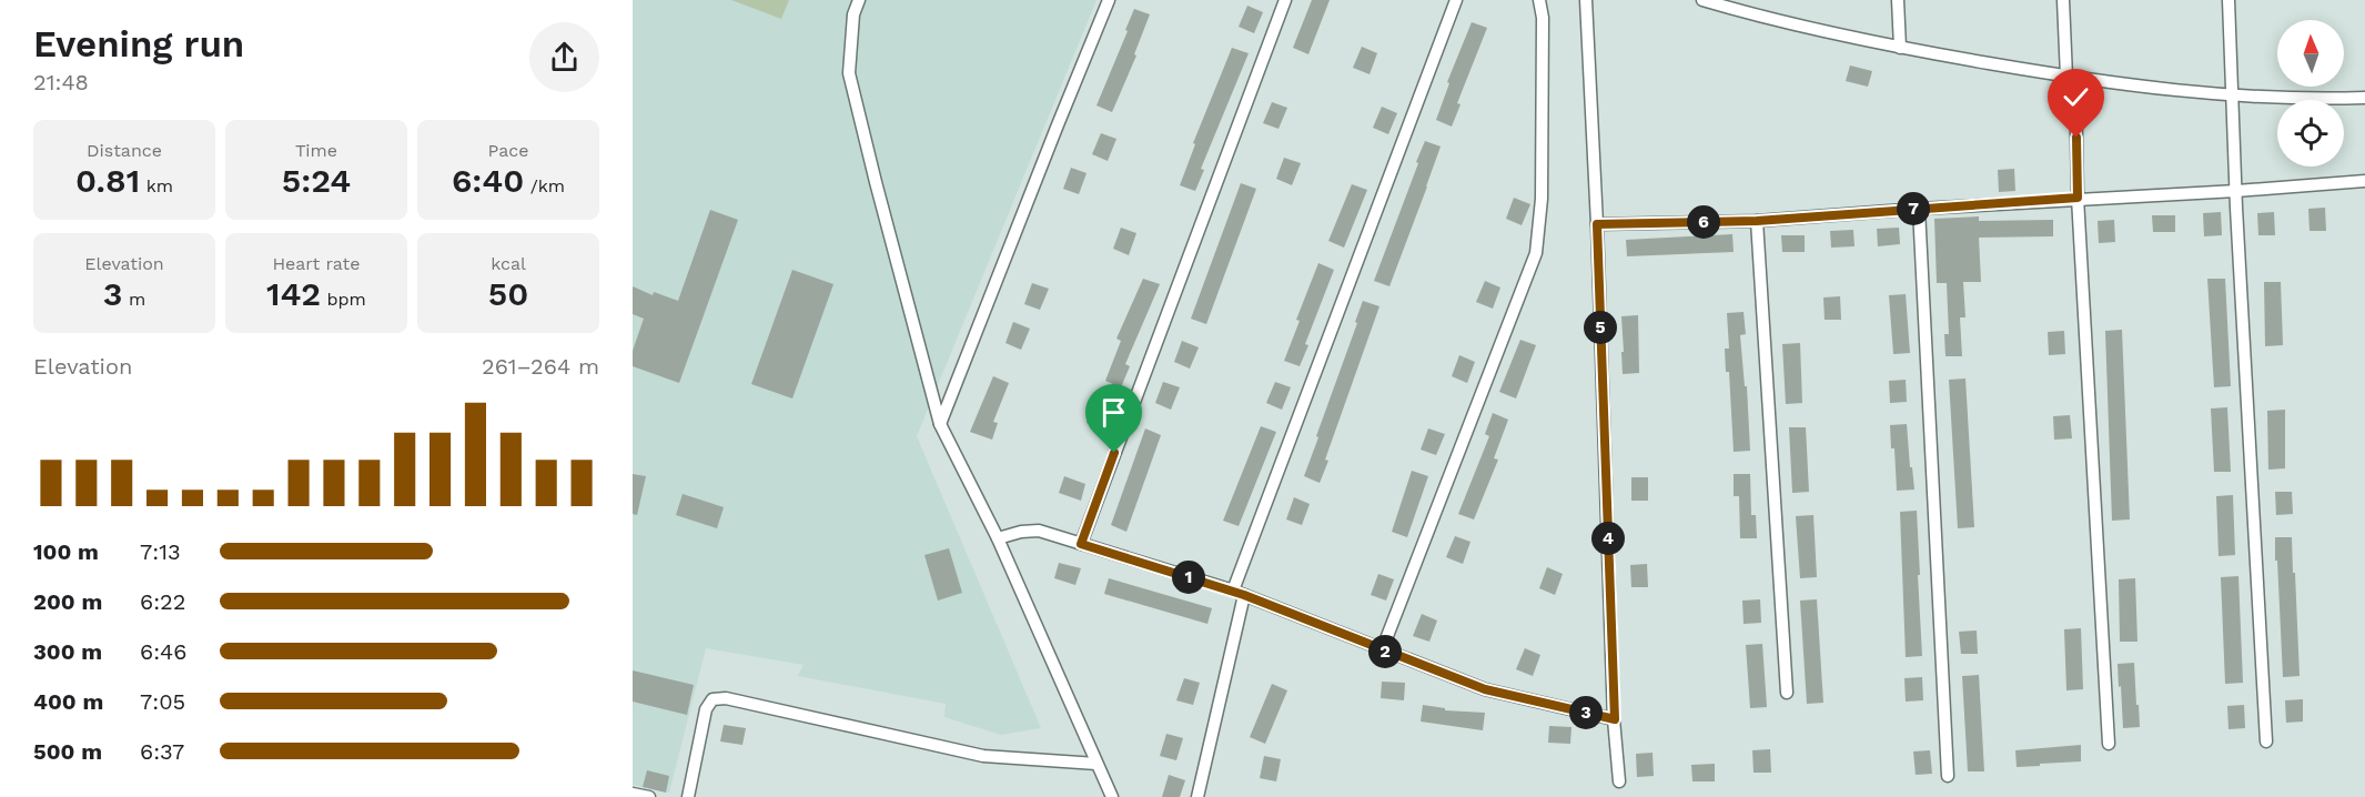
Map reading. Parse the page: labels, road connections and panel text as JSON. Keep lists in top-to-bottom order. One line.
{"north":"top","page":{"heading":["Evening run","21:48"],"stats":[["Distance","0.81 km"],["Time","5:24"],["Pace","6:40 /km"],["Elevation","3 m"],["Heart rate","142 bpm"],["kcal","50"]],"pins":["7","6","5","4","1","2","3"],"chart":["Elevation","261–264 m"],"list":[{"name":"100 m","note":"7:13"},{"name":"200 m","note":"6:22"},{"name":"300 m","note":"6:46"},{"name":"400 m","note":"7:05"},{"name":"500 m","note":"6:37"}]}}
